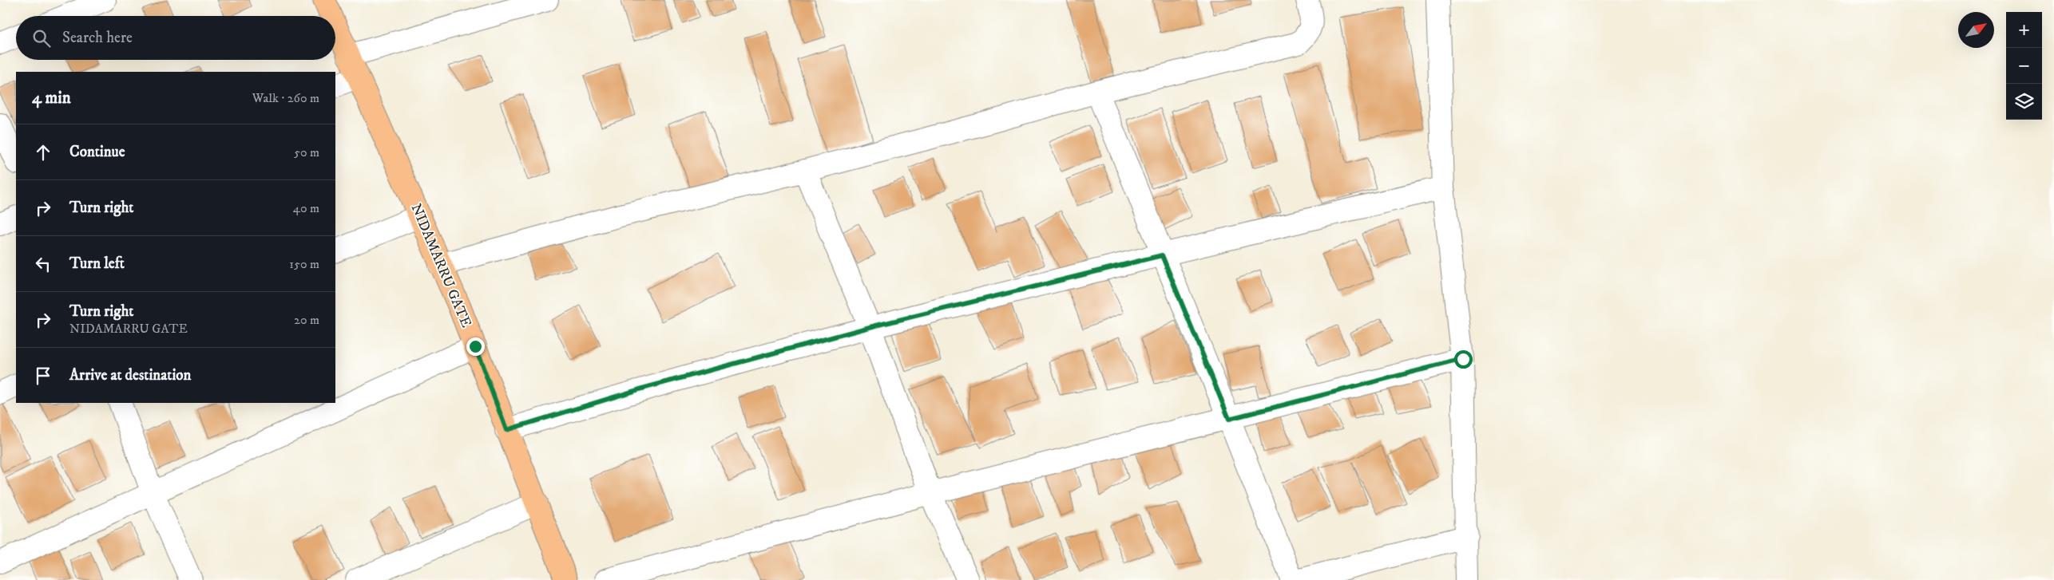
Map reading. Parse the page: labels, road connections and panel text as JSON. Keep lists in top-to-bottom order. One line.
{"streets":{"main road":["NIDAMARRU GATE"]},"north":"top right","page":{"map_buttons":["+","−"],"search":"Search here","heading":["4 min","Walk · 260 m"],"list":[["Continue","50 m"],["Turn right","40 m"],["Turn left","150 m"],["Turn right","NIDAMARRU GATE","20 m"],"Arrive at destination"]}}
